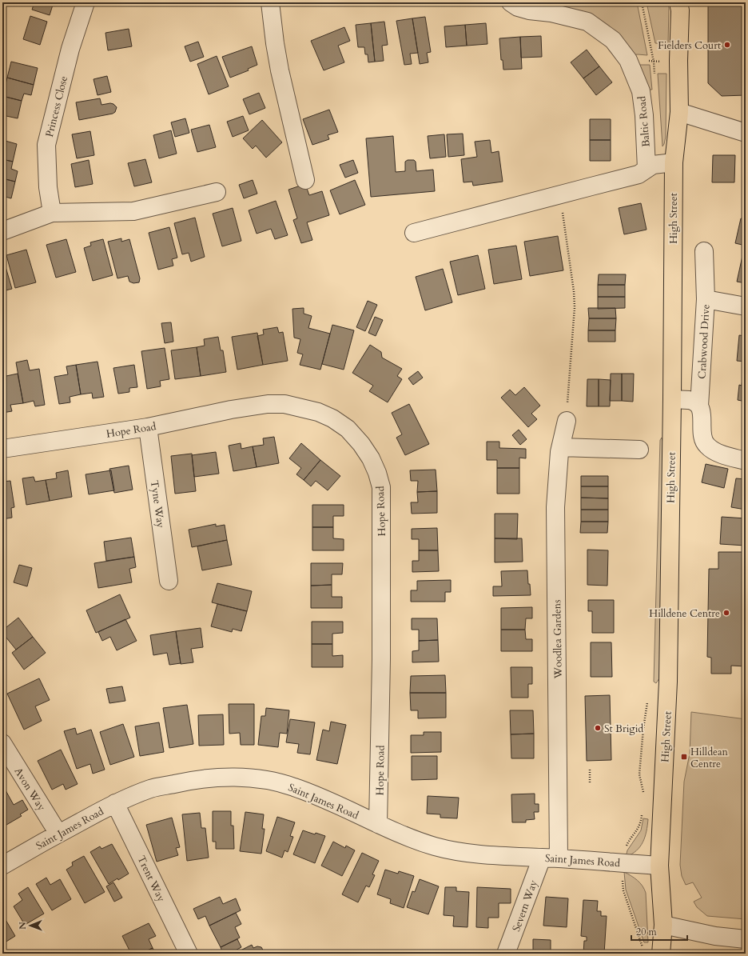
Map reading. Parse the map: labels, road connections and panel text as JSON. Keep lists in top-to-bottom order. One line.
{"streets":{"main road":["High Street"],"street":["Princess Close","Baltic Road","Crabwood Drive","Hope Road","Tyne Way","Woodlea Gardens","Avon Way","Saint James Road","Trent Way","Severn Way"]},"crossings":[["High Street","Saint James Road"],["Hope Road","Tyne Way"],["Hope Road","Saint James Road"],["Woodlea Gardens","Saint James Road"],["Woodlea Gardens","Severn Way"],["Avon Way","Saint James Road"],["Saint James Road","Trent Way"],["Saint James Road","Severn Way"]],"places":{"other":["Fielders Court","Hilldene Centre","St Brigid"],"transit":["Hilldean Centre"]},"scale_bar":"20 m","north":"left"}
